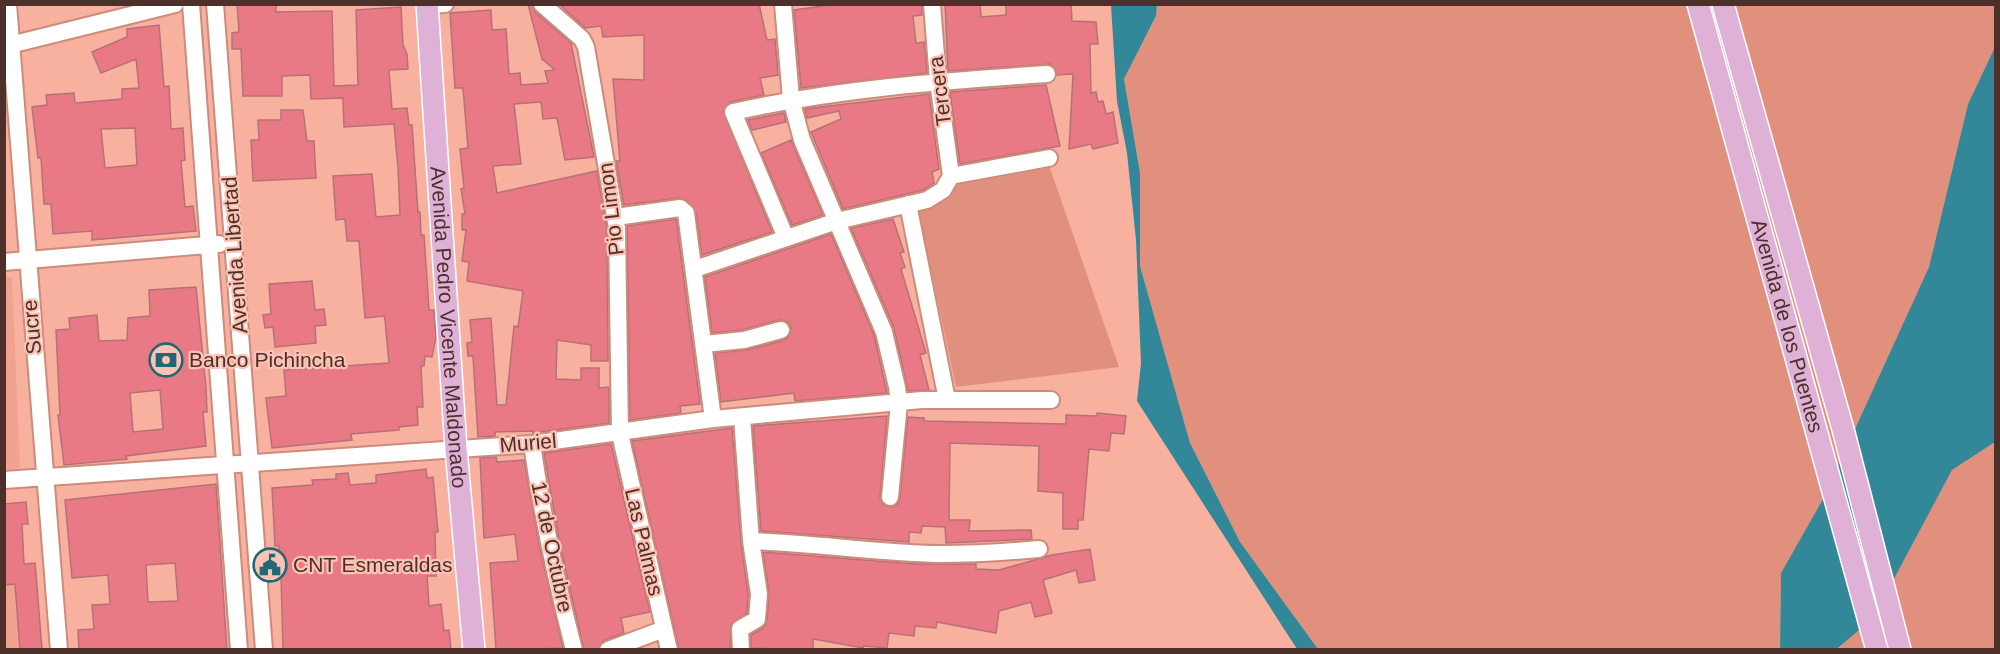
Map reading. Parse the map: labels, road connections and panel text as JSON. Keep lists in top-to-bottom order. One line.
{"streets":{"main road":["Avenida Pedro Vicente Maldonado","Avenida de los Puentes"],"street":["Tercera","Pio Limon","Avenida Libertad","Sucre","Muriel","Las Palmas","12 de Octubre"]},"crossings":[["Pio Limon","Muriel"],["Pio Limon","Las Palmas"],["Avenida Libertad","Muriel"],["Sucre","Muriel"],["Avenida Pedro Vicente Maldonado","Muriel"],["Muriel","Las Palmas"],["Muriel","12 de Octubre"]],"places":{"bank":["Banco Pichincha"],"public building":["CNT Esmeraldas"]}}
